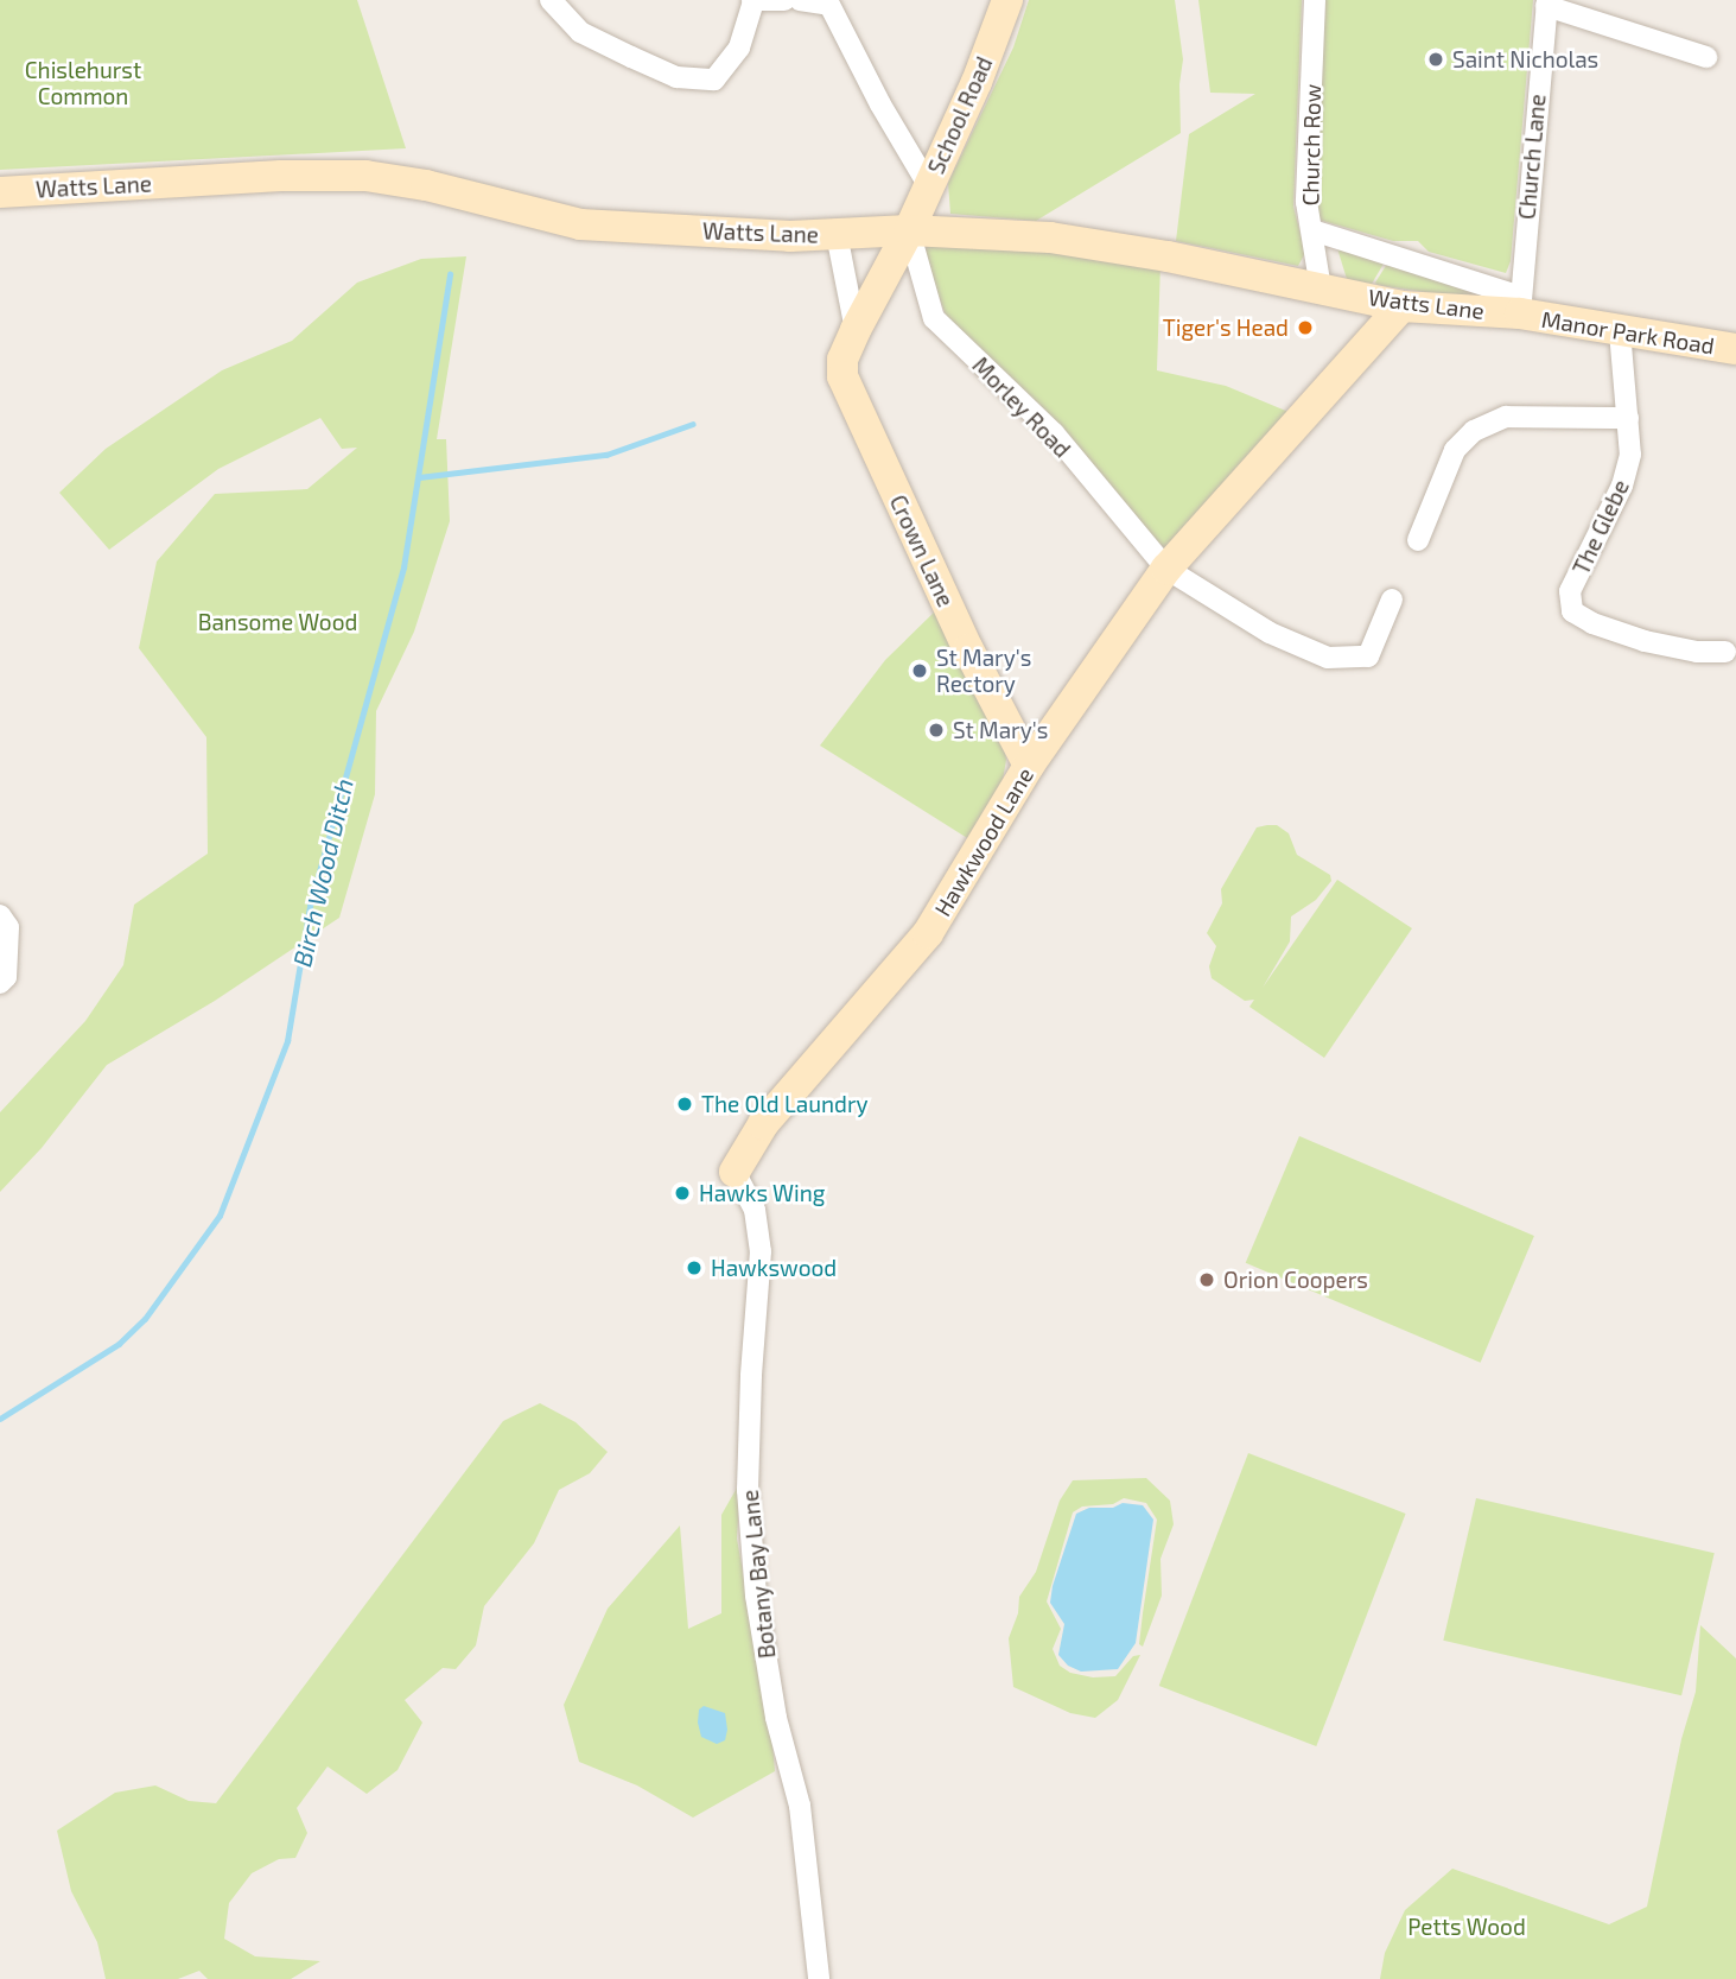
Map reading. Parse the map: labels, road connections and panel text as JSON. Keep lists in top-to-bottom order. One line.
{"streets":{"street":["School Road","Church Row","Church Lane","Watts Lane","Manor Park Road","Morley Road","The Glebe","Crown Lane","Hawkwood Lane","Botany Bay Lane"]},"crossings":[["School Road","Watts Lane"],["School Road","Morley Road"],["School Road","Crown Lane"],["Church Row","Watts Lane"],["Church Row","Manor Park Road"],["Church Lane","Watts Lane"],["Church Lane","Manor Park Road"],["Watts Lane","Manor Park Road"],["Watts Lane","Morley Road"],["Watts Lane","Crown Lane"],["Watts Lane","Hawkwood Lane"],["Manor Park Road","The Glebe"],["Morley Road","Crown Lane"],["Morley Road","Hawkwood Lane"],["Crown Lane","Hawkwood Lane"],["Hawkwood Lane","Botany Bay Lane"]],"water":["Birch Wood Ditch"],"parks":["Chislehurst Common","Bansome Wood","Petts Wood"],"places":["Saint Nicholas","Tiger's Head","St Mary's Rectory","St Mary's","The Old Laundry","Hawks Wing","Hawkswood","Orion Coopers"]}
